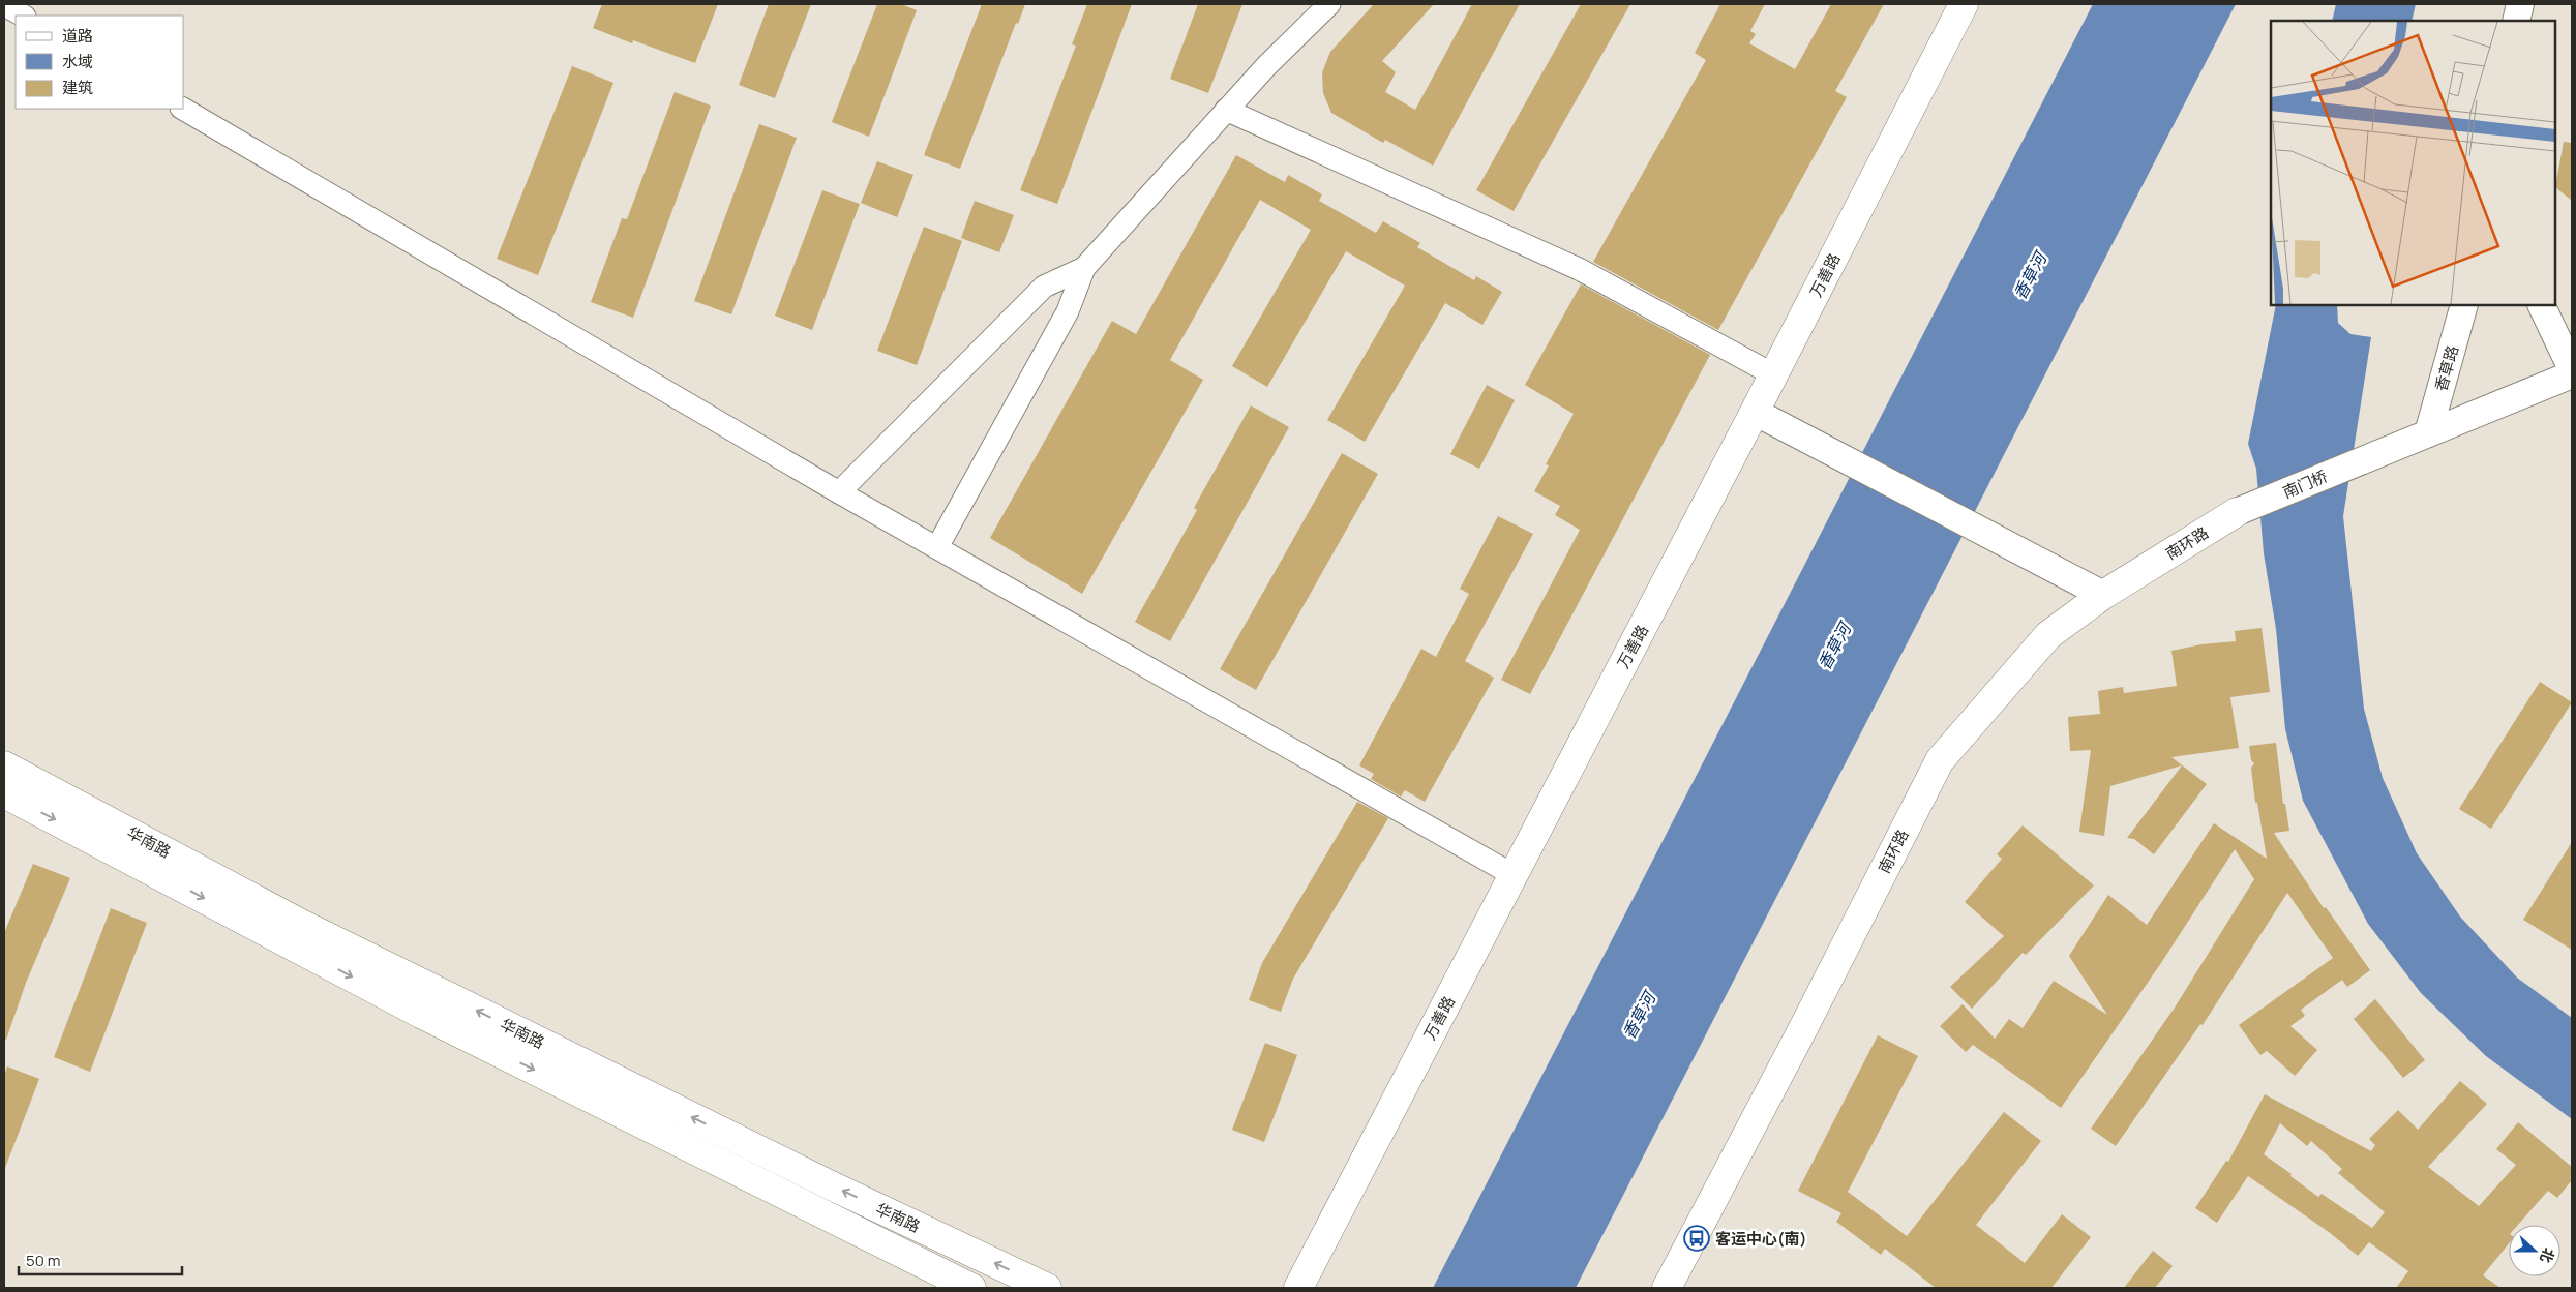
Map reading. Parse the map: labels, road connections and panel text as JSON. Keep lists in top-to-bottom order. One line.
{"streets":{"main road":["万善路","南环路","华南路"],"street":["香草路","南门桥"]},"crossings":[["香草路","南门桥"],["南门桥","南环路"]],"water":["香草河"],"places":{"bus stop":["客运中心(南)"]},"legend":["道路","水域","建筑"],"scale_bar":"50 m","north":"right"}
